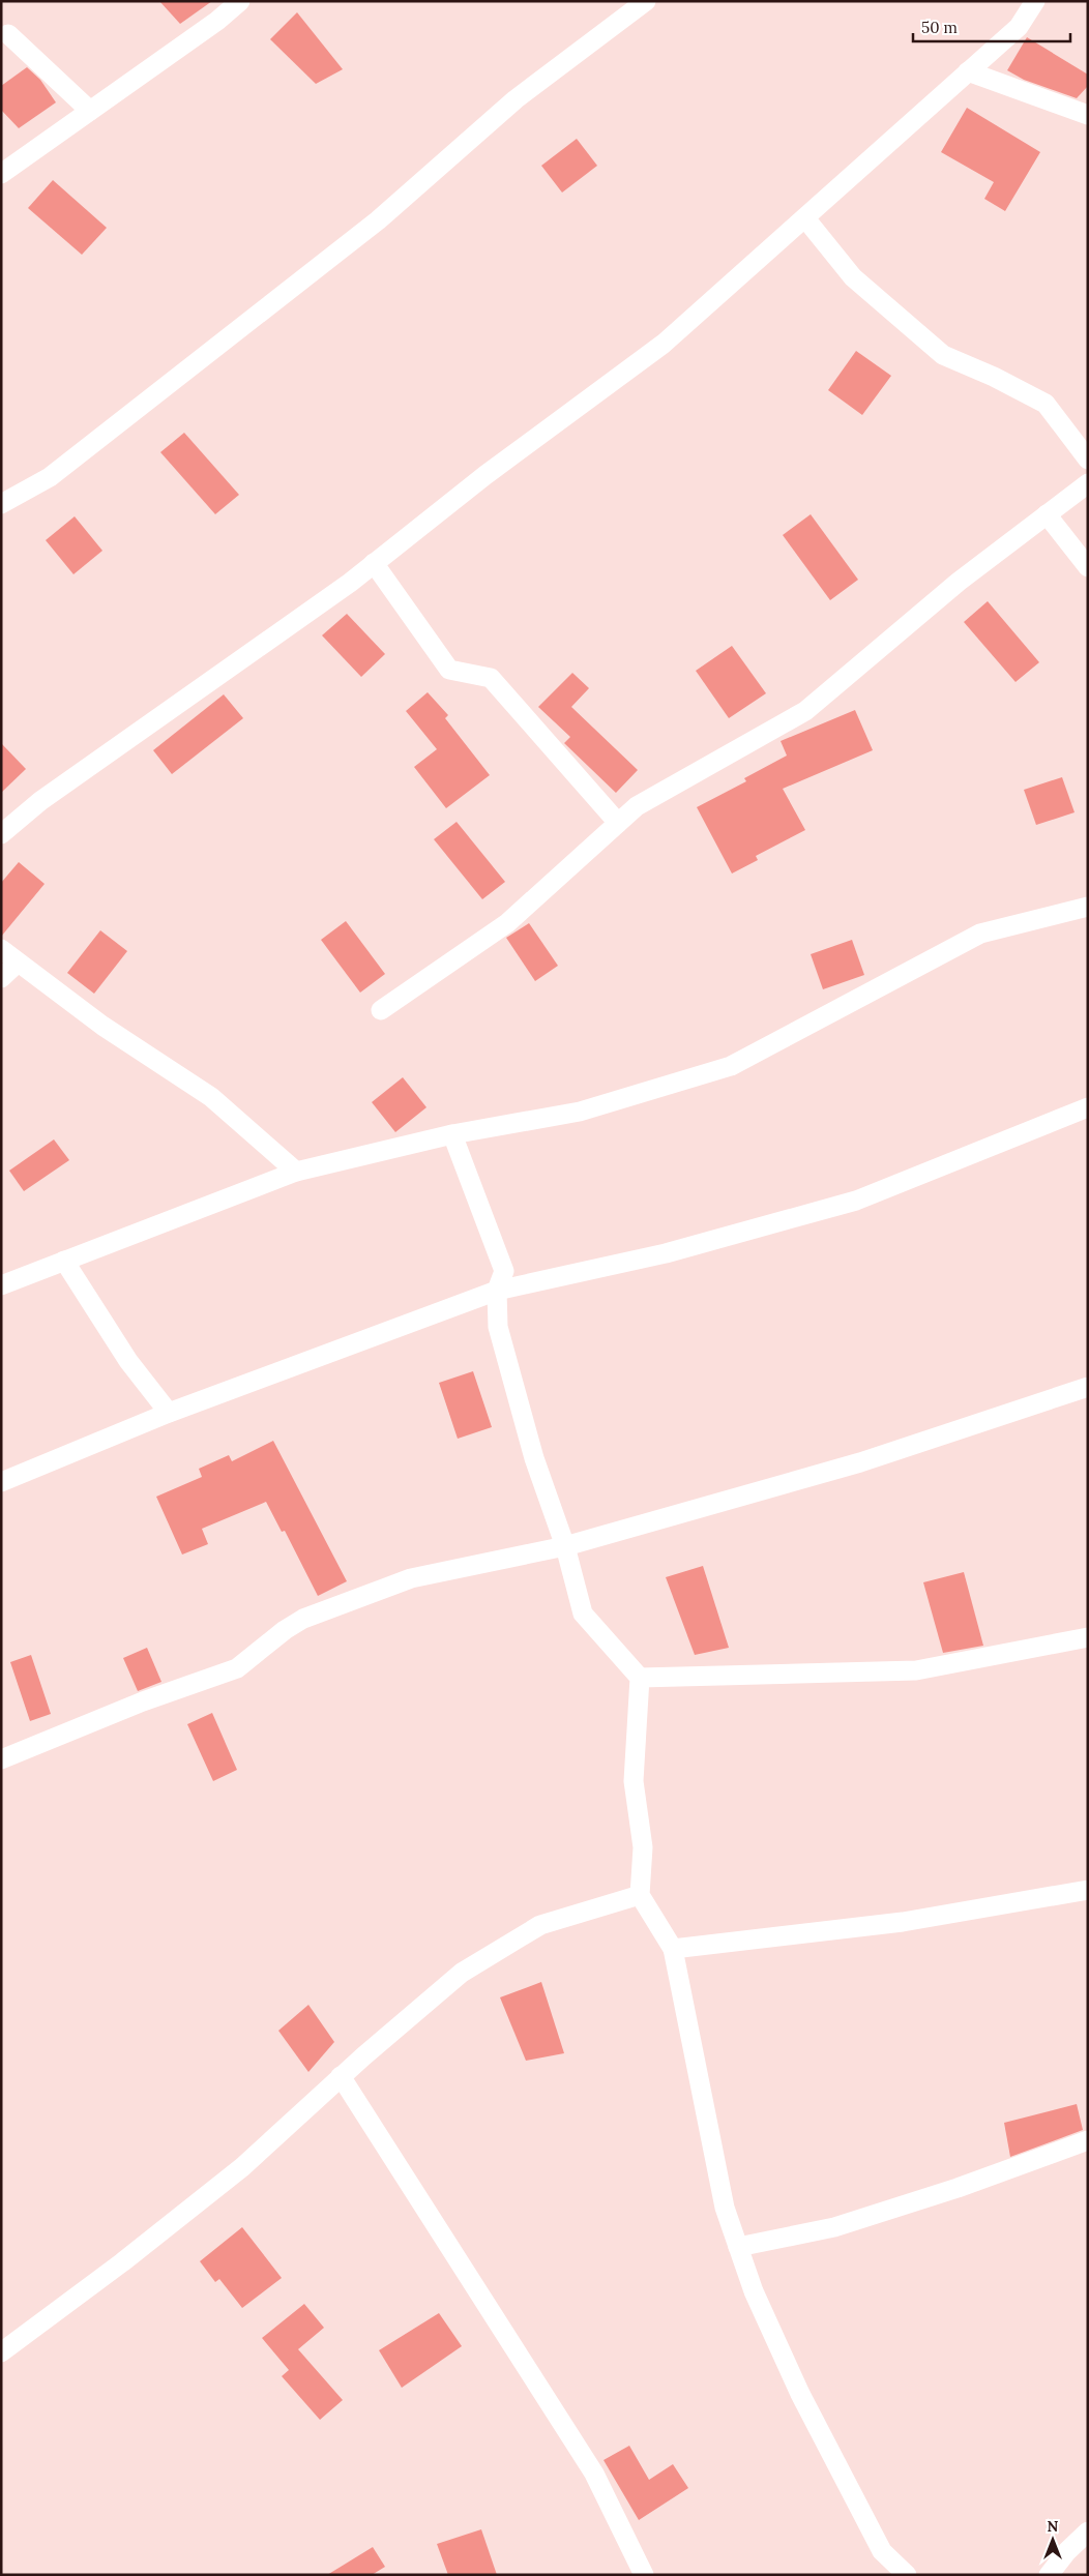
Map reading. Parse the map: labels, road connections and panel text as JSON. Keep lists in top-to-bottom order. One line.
{"scale_bar":"50 m","north":"top"}
